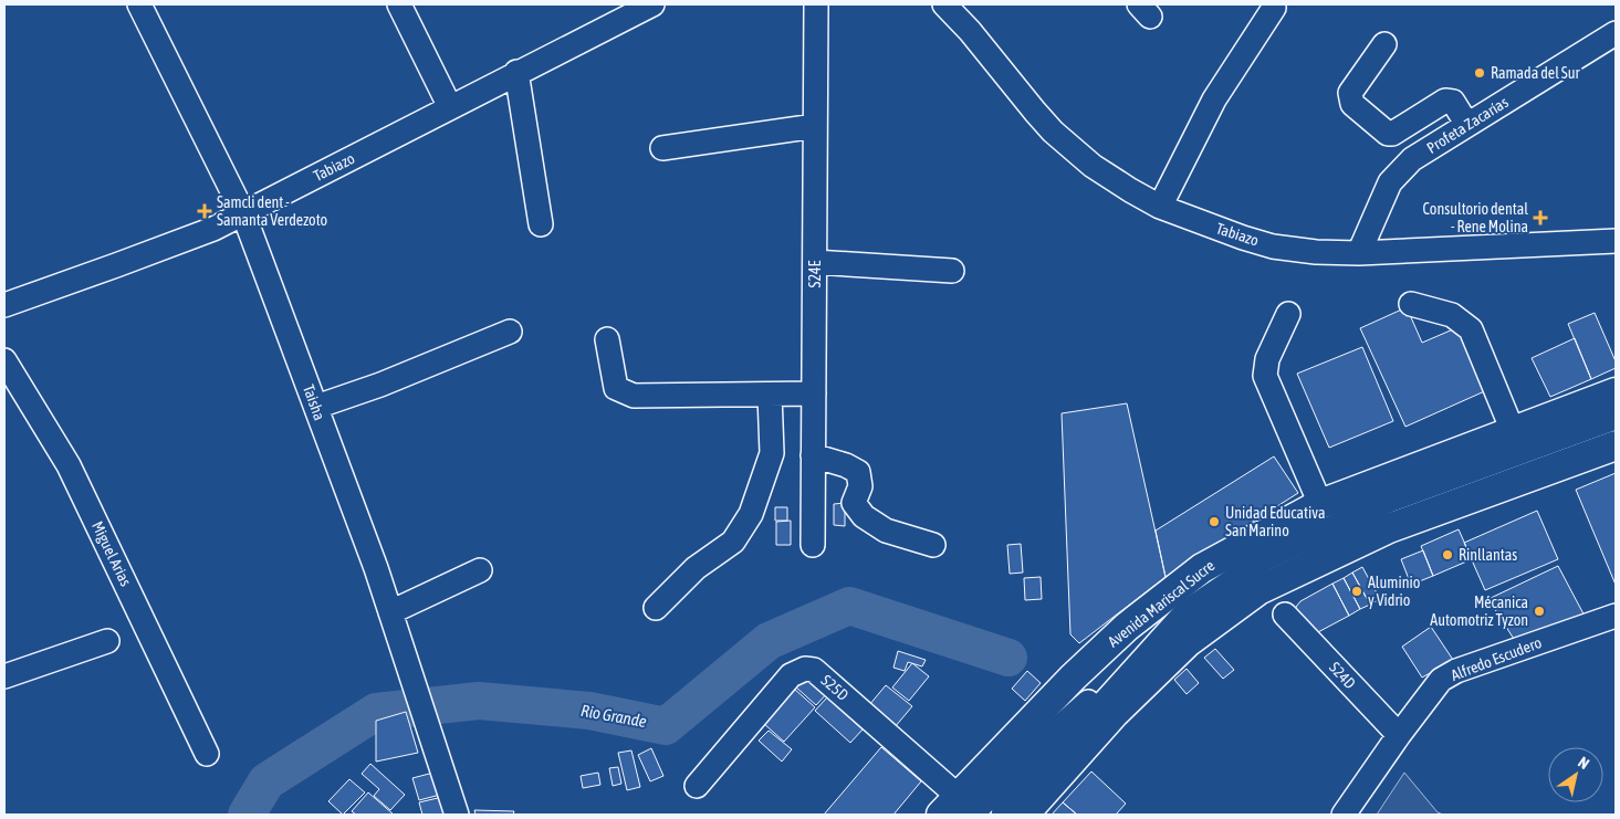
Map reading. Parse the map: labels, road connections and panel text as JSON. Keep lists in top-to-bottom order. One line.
{"streets":{"main road":["Avenida Mariscal Sucre"],"street":["Profeta Zacarías","Tabiazo","S24E","Taisha","Miguel Arias","Alfredo Escudero","S24D","S25D"]},"crossings":[["Profeta Zacarías","Tabiazo"],["Tabiazo","Taisha"],["Avenida Mariscal Sucre","S25D"],["Alfredo Escudero","S24D"]],"water":["Rio Grande"],"places":{"other":["Ramada del Sur","Unidad Educativa San Marino","Rinllantas","Aluminio y Vidrio","Mécanica Automotriz Tyzon"],"health":["Samcli dent - Samanta Verdezoto","Consultorio dental - Rene Molina"]},"north":"top right"}
